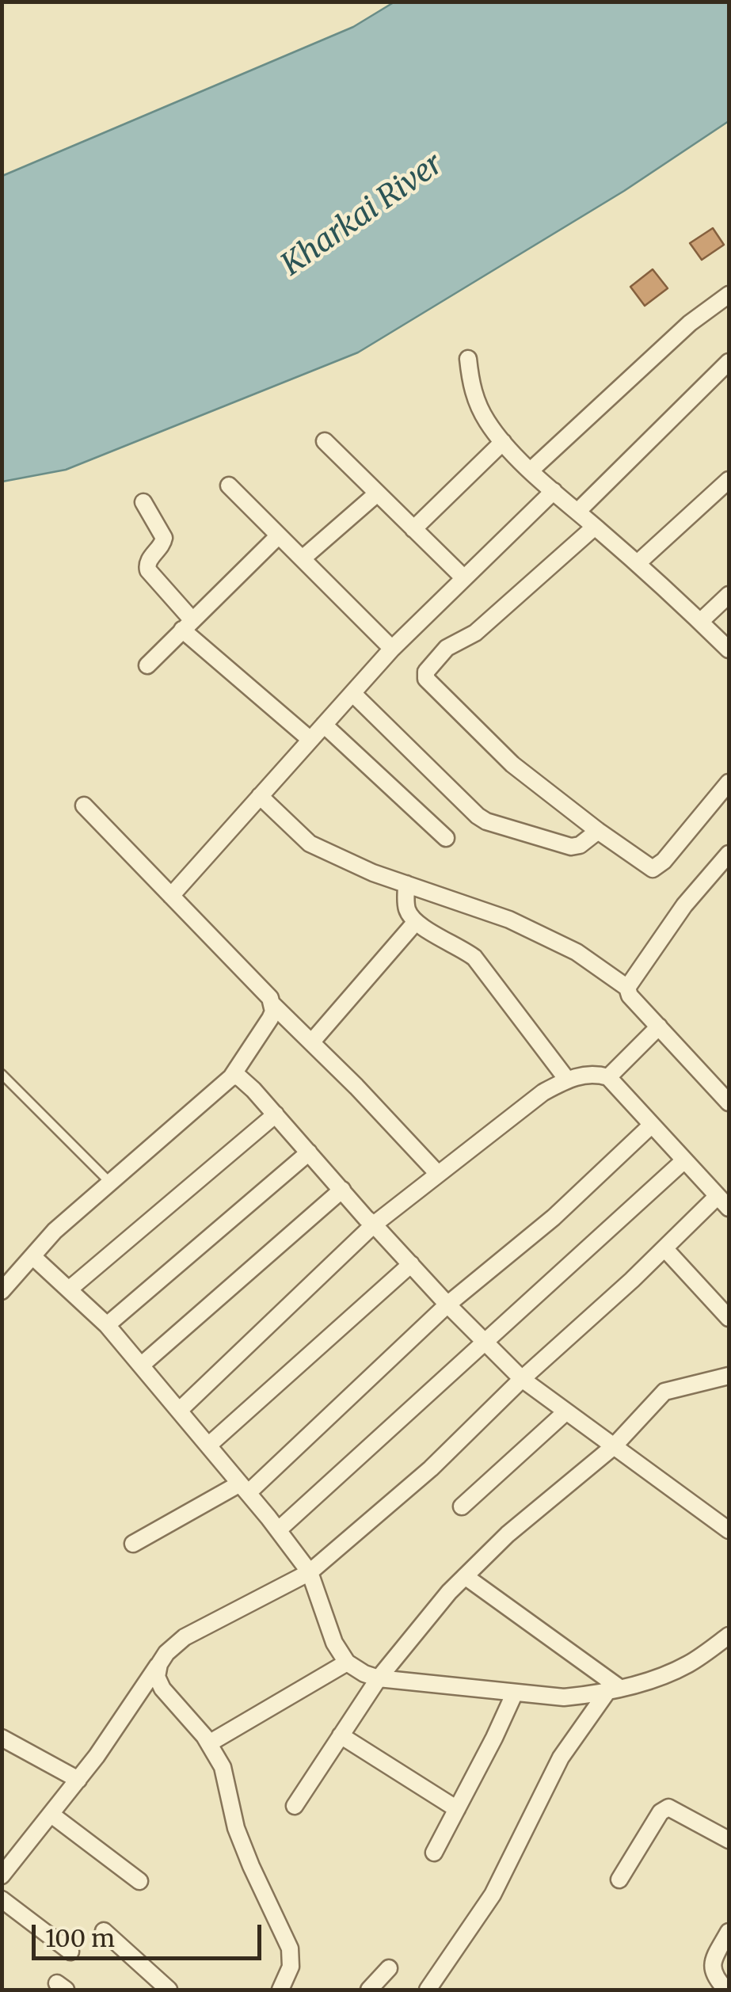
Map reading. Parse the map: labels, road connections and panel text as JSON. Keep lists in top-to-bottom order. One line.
{"water":["Kharkai River"],"scale_bar":"100 m"}
